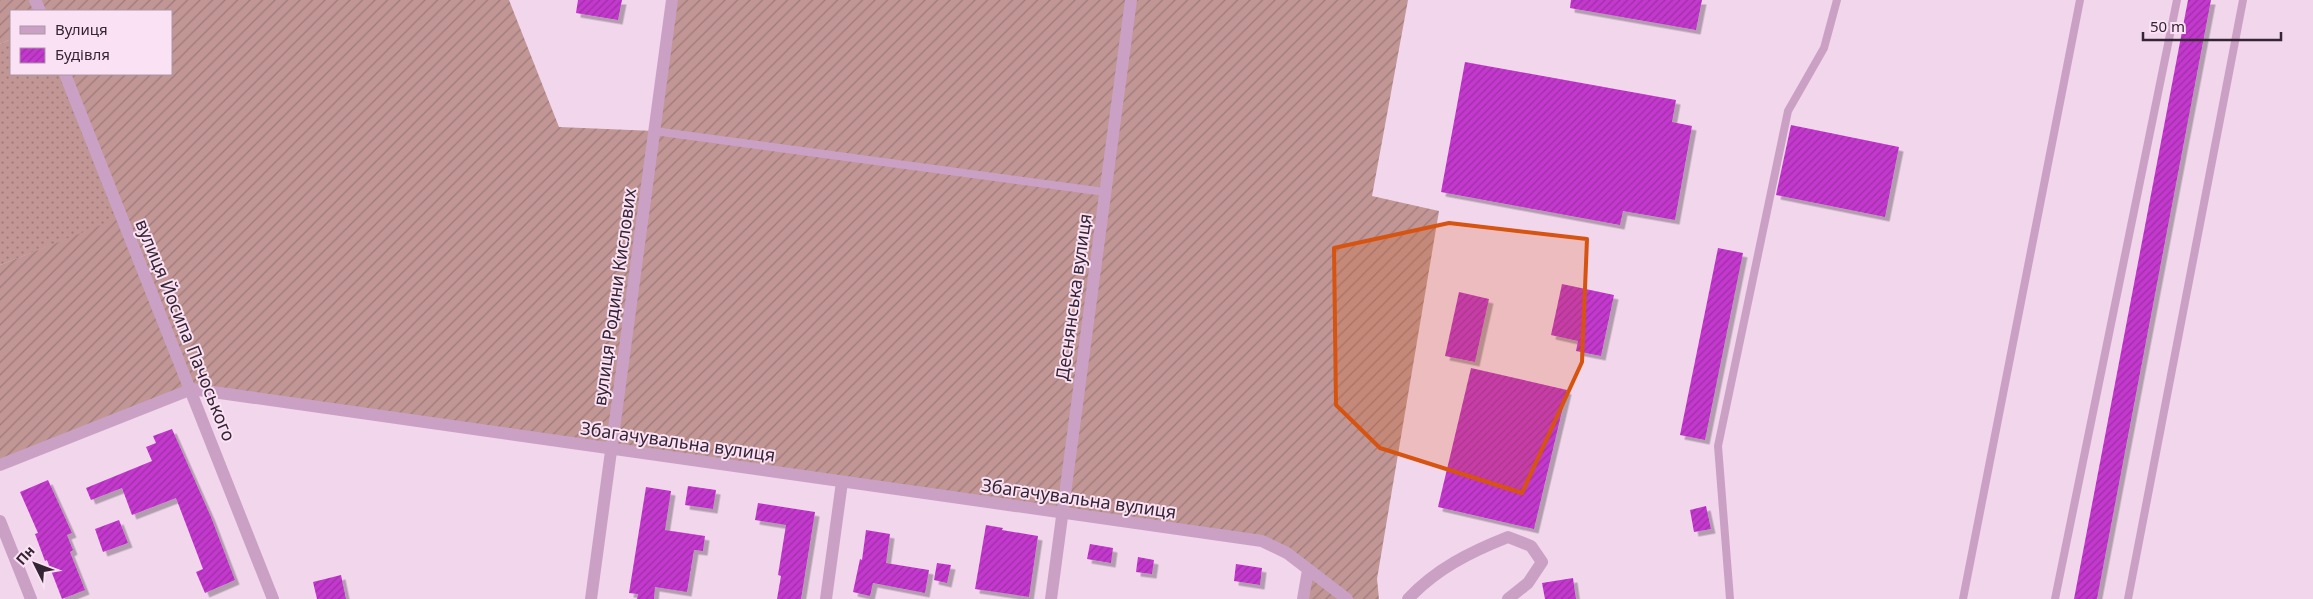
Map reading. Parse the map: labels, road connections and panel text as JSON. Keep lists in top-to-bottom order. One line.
{"streets":{"street":["вулиця Родини Кислових","Деснянська вулиця","вулиця Йосипа Пачоського","Збагачувальна вулиця"]},"crossings":[["вулиця Родини Кислових","Збагачувальна вулиця"],["Деснянська вулиця","Збагачувальна вулиця"],["вулиця Йосипа Пачоського","Збагачувальна вулиця"]],"legend":["Вулиця","Будівля"],"scale_bar":"50 m","north":"top left"}
